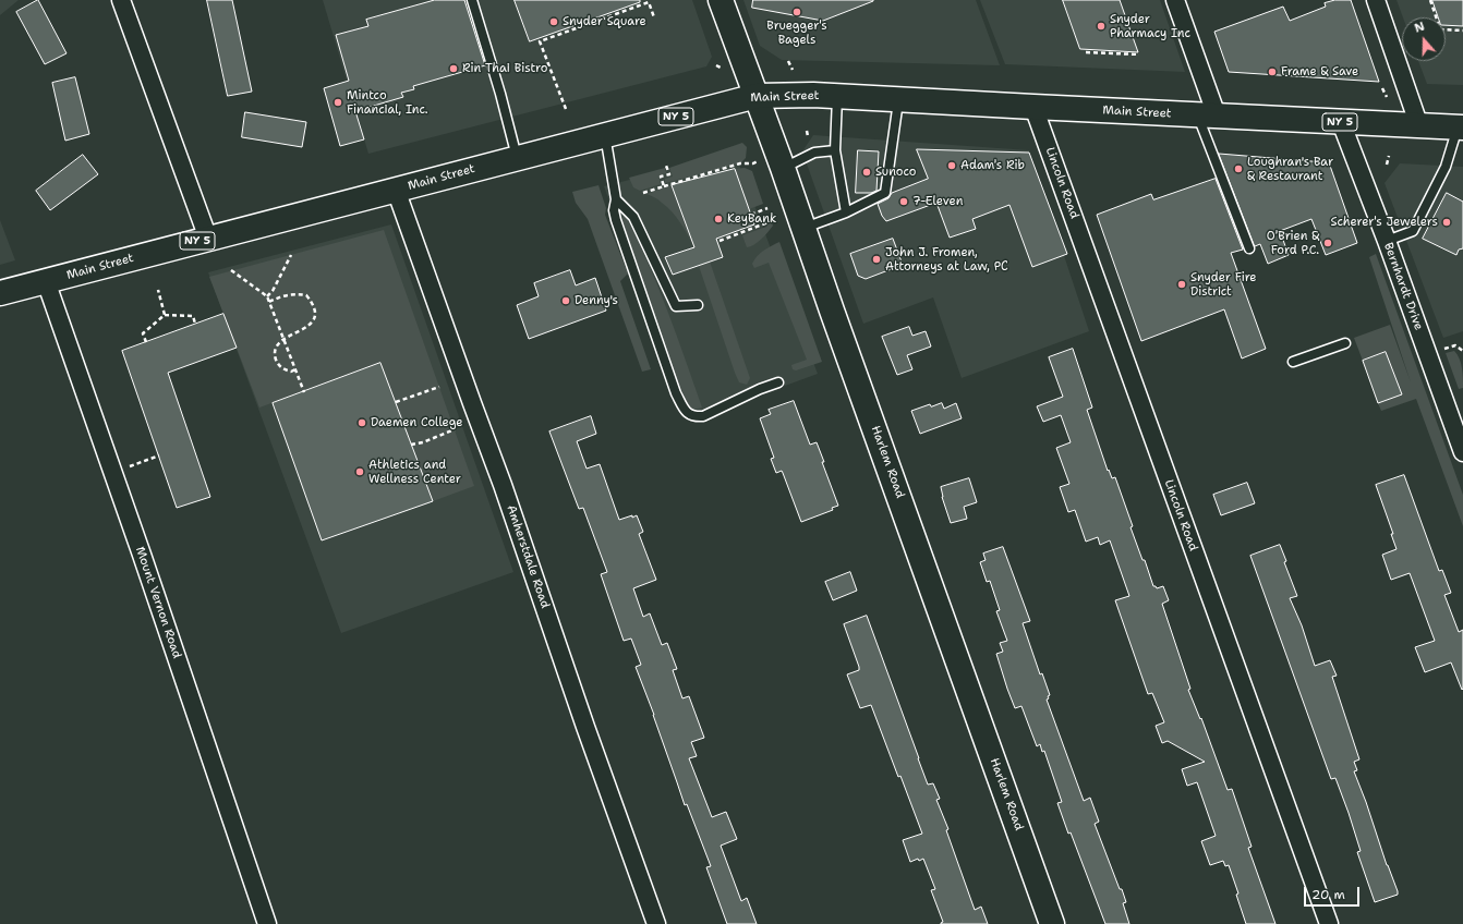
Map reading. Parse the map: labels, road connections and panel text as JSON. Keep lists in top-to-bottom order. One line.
{"streets":{"main road":["Main Street","NY 5","Harlem Road"],"street":["Lincoln Road","Bernhardt Drive","Amherstdale Road","Mount Vernon Road"]},"crossings":[["Main Street","Lincoln Road"],["Main Street","Bernhardt Drive"],["Main Street","Harlem Road"],["Main Street","Amherstdale Road"],["Main Street","Mount Vernon Road"]],"places":["Bruegger's Bagels","Snyder Square","Snyder Pharmacy Inc","Rin Thai Bistro","Frame & Save","Mintco Financial, Inc.","Adam's Rib","Loughran's Bar & Restaurant","Sunoco","7-Eleven","KeyBank","Scherer's Jewelers","O'Brien & Ford P.C.","John J. Fromen, Attorneys at Law, PC","Snyder Fire District","Denny's","Daemen College","Athletics and Wellness Center"],"scale_bar":"20 m","north":"top"}
